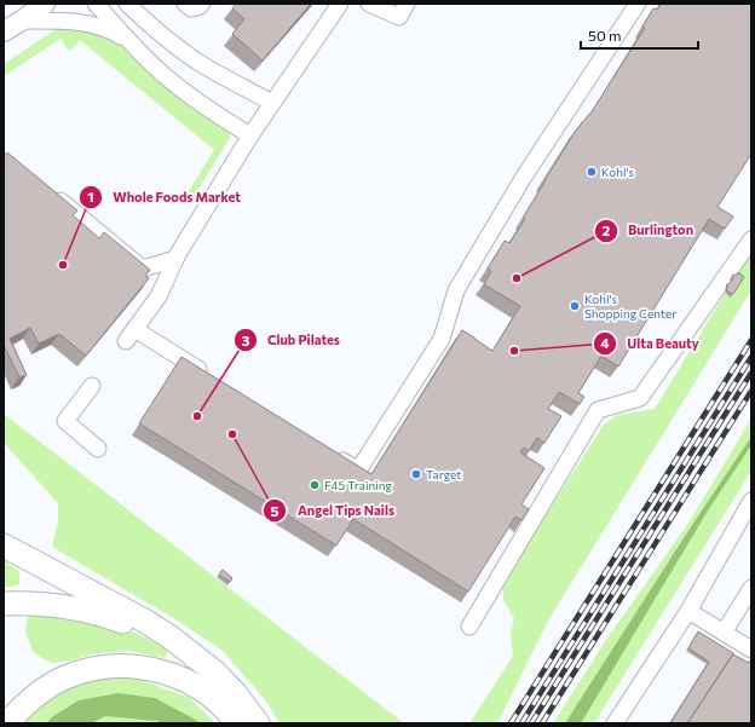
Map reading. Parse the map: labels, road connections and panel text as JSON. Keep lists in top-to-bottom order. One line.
{"places":["Kohl's","Whole Foods Market","Burlington","Kohl's Shopping Center","Ulta Beauty","Club Pilates","Angel Tips Nails","Target","F45 Training"],"scale_bar":"50 m"}
